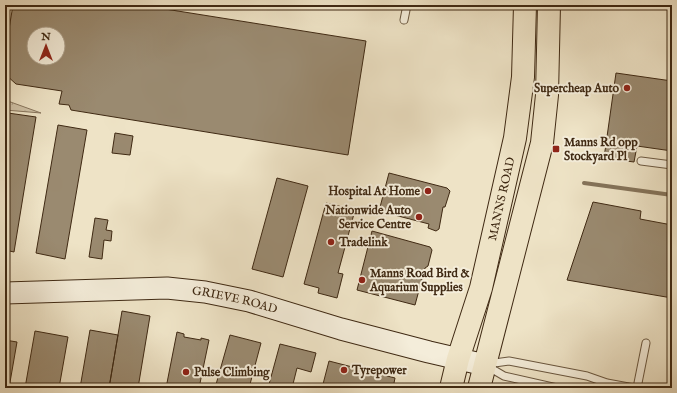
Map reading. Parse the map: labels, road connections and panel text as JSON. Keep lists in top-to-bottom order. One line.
{"streets":{"main road":["MANNS ROAD"],"street":["GRIEVE ROAD"]},"crossings":[["MANNS ROAD","GRIEVE ROAD"]],"places":{"other":["Supercheap Auto","Hospital At Home","Nationwide Auto Service Centre","Tradelink","Manns Road Bird & Aquarium Supplies","Tyrepower","Pulse Climbing"],"transit":["Manns Rd opp Stockyard Pl"]},"north":"top"}
